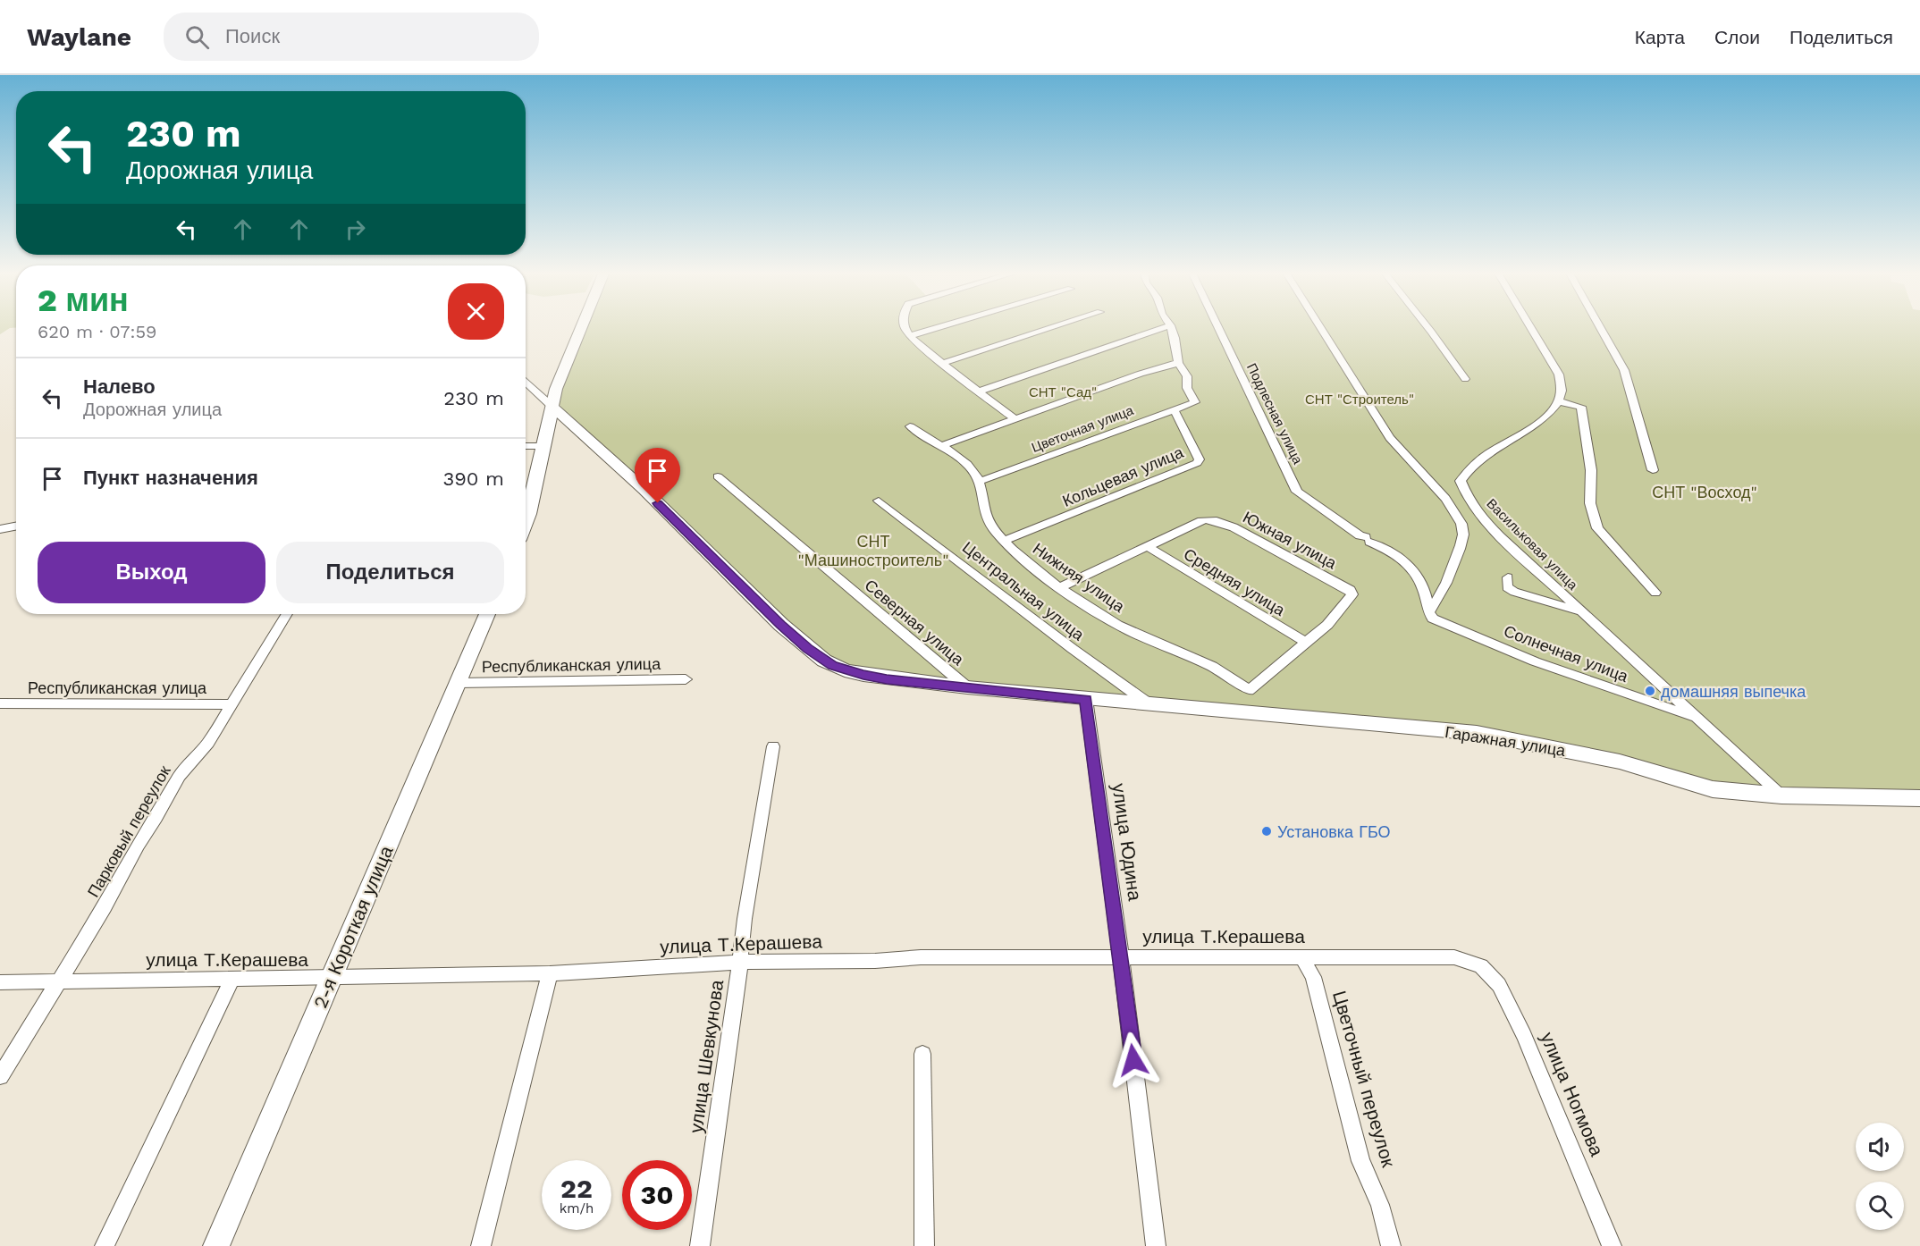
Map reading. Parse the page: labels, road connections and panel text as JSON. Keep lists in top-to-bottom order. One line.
{"streets":{"street":["Подлесная улица","Цветочная улица","Кольцевая улица","Южная улица","Васильковая улица","Нижняя улица","Средняя улица","Центральная улица","Северная улица","Солнечная улица","Республиканская улица","Гаражная улица","Парковый переулок","улица Юдина","2-я Короткая улица","улица Т.Керашева","улица Шевкунова","Цветочный переулок","улица Ногмова"]},"crossings":[["Подлесная улица","Солнечная улица"],["Цветочная улица","Кольцевая улица"],["Цветочная улица","Нижняя улица"],["Кольцевая улица","Нижняя улица"],["Южная улица","Нижняя улица"],["Южная улица","Средняя улица"],["Васильковая улица","Солнечная улица"],["Васильковая улица","Гаражная улица"],["Нижняя улица","Средняя улица"],["Центральная улица","Гаражная улица"],["Северная улица","Гаражная улица"],["Республиканская улица","Парковый переулок"],["Республиканская улица","2-я Короткая улица"],["Гаражная улица","улица Юдина"],["Парковый переулок","улица Т.Керашева"],["улица Юдина","улица Т.Керашева"],["2-я Короткая улица","улица Т.Керашева"],["улица Т.Керашева","улица Шевкунова"],["улица Т.Керашева","Цветочный переулок"],["улица Т.Керашева","улица Ногмова"]],"parks":["СНТ \"Сад\"","СНТ \"Строитель\"","СНТ \"Восход\"","СНТ \"Машиностроитель\""],"places":["домашняя выпечка","Установка ГБО"],"page":{"header":"Waylane","search":"Поиск","nav":["Карта","Слои","Поделиться"],"turn":["230 m","Дорожная улица"],"heading":["2 мин","620 m · 07:59"],"list":[{"name":"Налево","note":"Дорожная улица","value":"230 m"},{"name":"Пункт назначения","value":"390 m"}],"buttons":["Выход","Поделиться"],"speed":"22 km/h","limit":"30"}}
